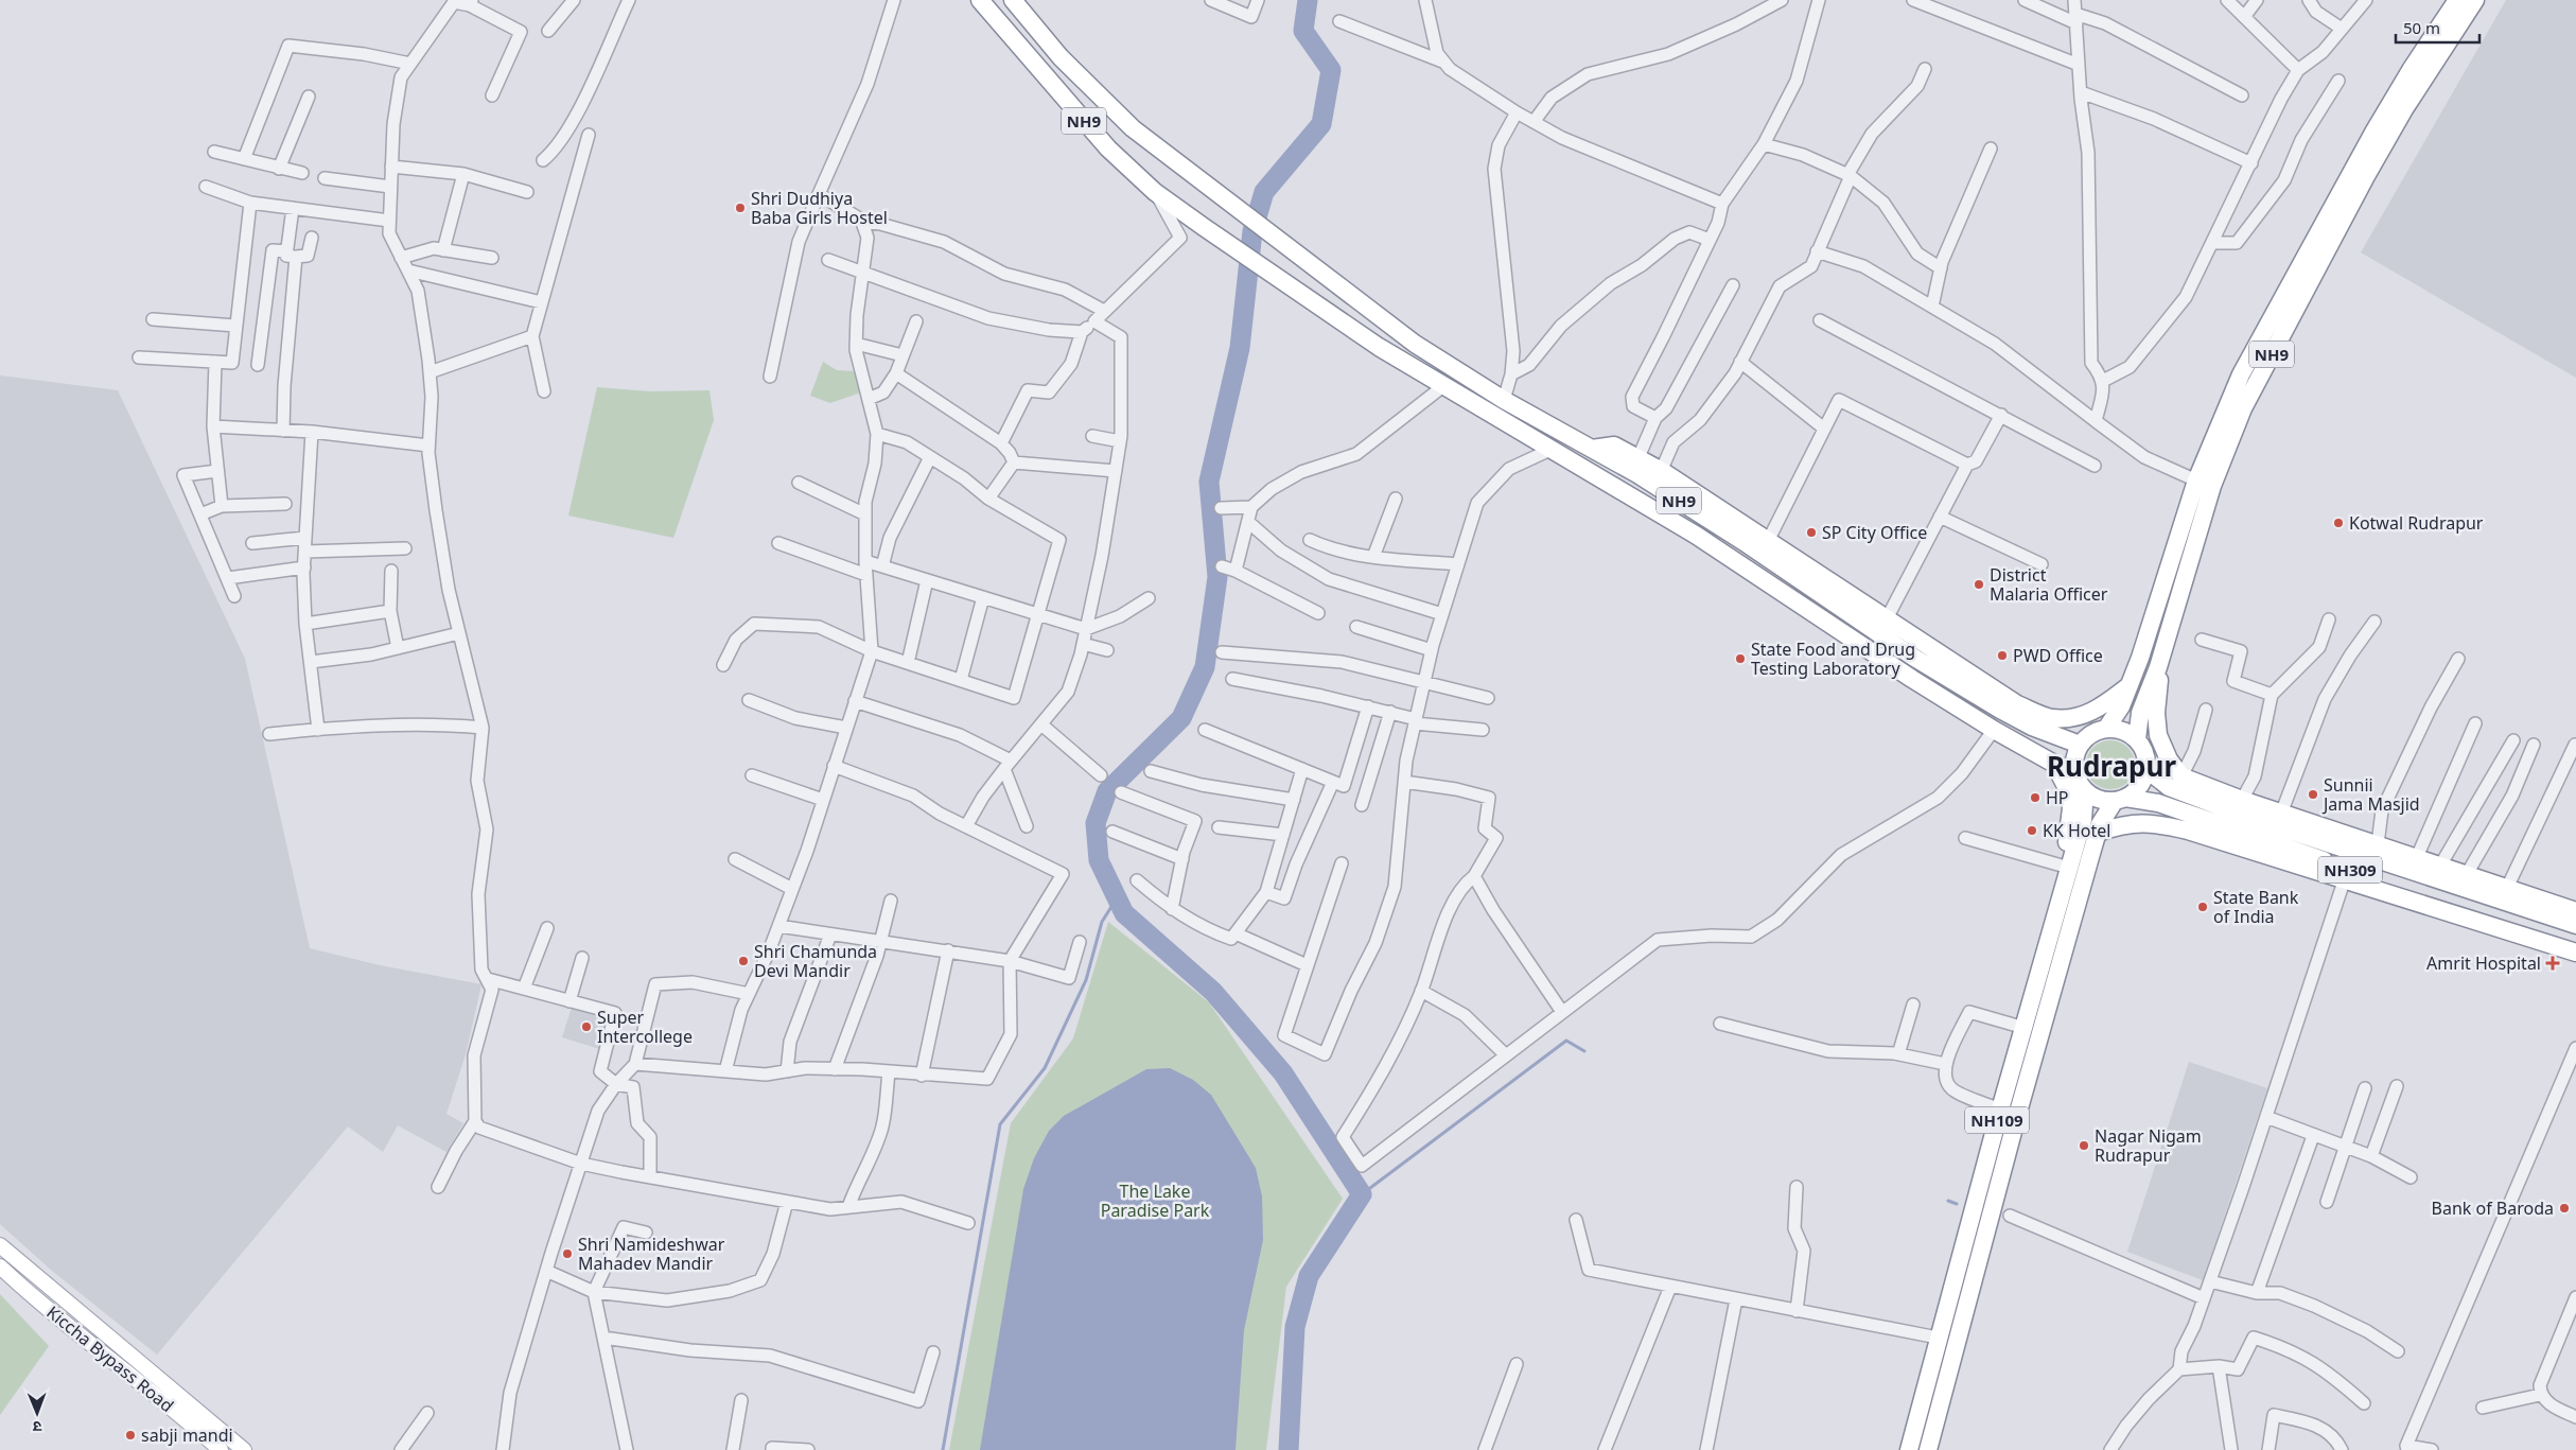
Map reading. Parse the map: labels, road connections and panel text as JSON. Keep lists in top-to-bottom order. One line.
{"streets":{"highway":["NH9","NH309","NH109"],"main road":["Kiccha Bypass Road"]},"crossings":[["NH9","NH309"],["NH9","NH109"],["NH309","NH109"]],"districts":["Rudrapur"],"parks":["The Lake Paradise Park"],"places":{"other":["Shri Dudhiya Baba Girls Hostel","Kotwal Rudrapur","SP City Office","District Malaria Officer","PWD Office","State Food and Drug Testing Laboratory","Sunnii Jama Masjid","HP","KK Hotel","State Bank of India","Shri Chamunda Devi Mandir","Super Intercollege","Nagar Nigam Rudrapur","Bank of Baroda","Shri Namideshwar Mahadev Mandir","sabji mandi"],"health":["Amrit Hospital"]},"scale_bar":"50 m","north":"bottom"}
